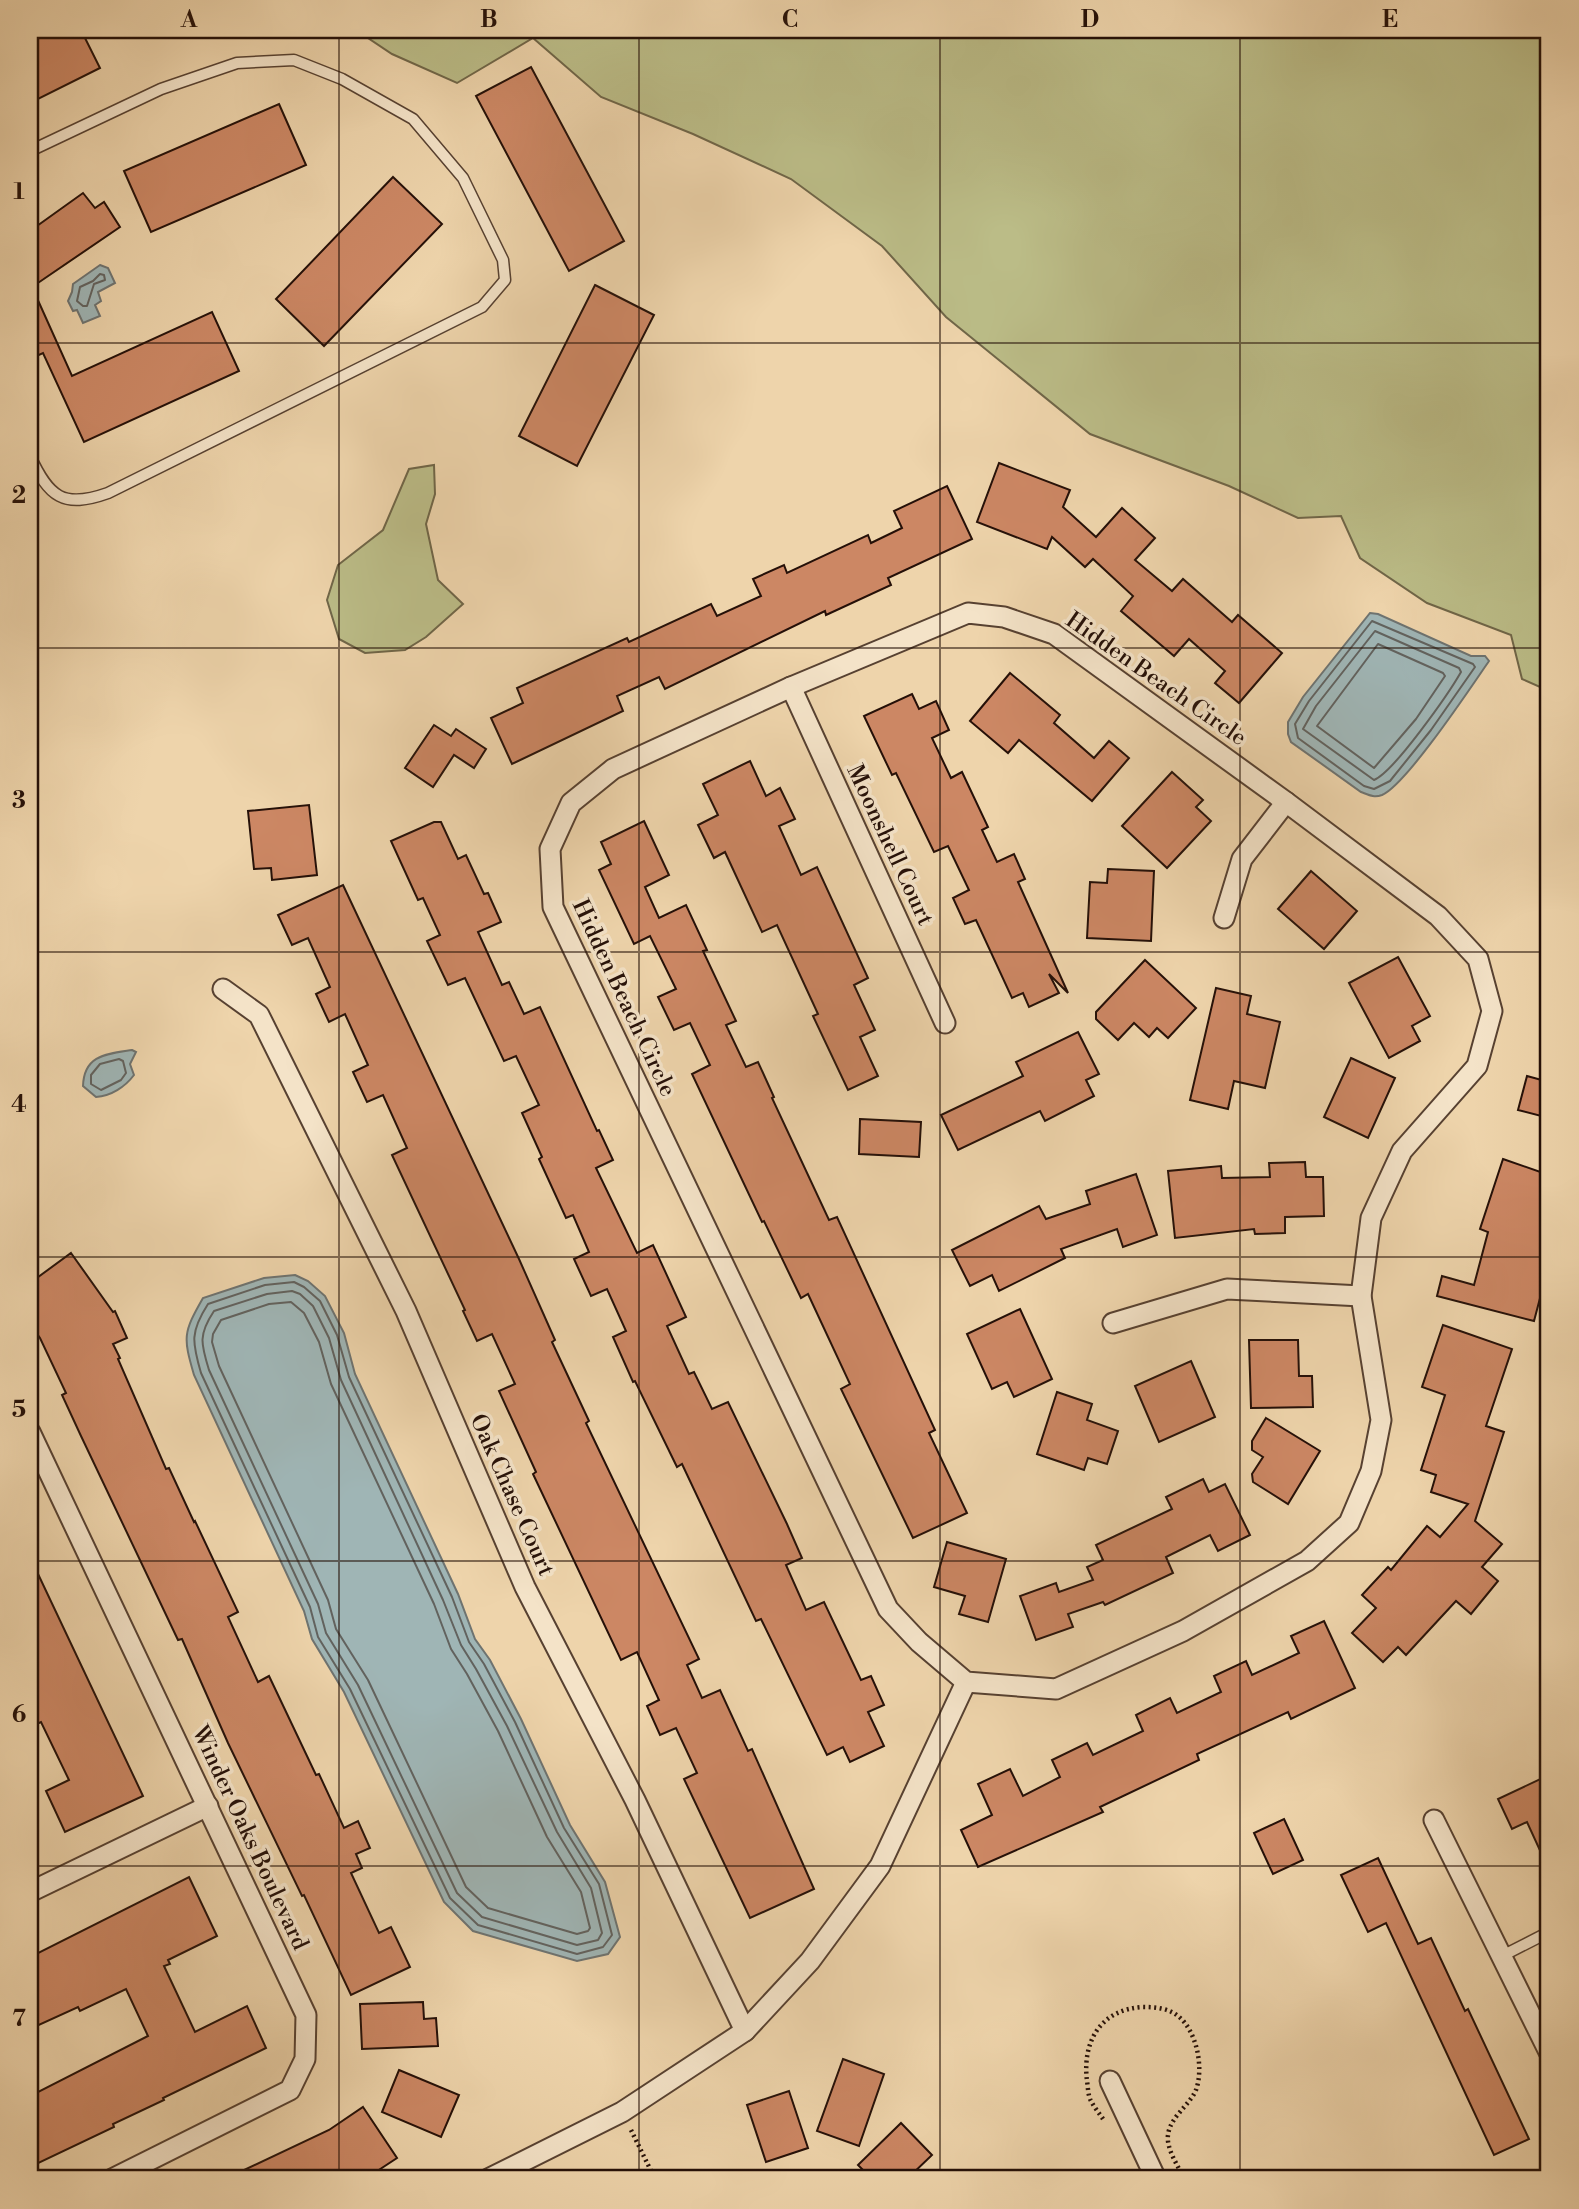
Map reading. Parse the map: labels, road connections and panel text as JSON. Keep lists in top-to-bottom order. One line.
{"streets":{"street":["Hidden Beach Circle","Moonshell Court","Oak Chase Court","Winder Oaks Boulevard"]},"crossings":[["Hidden Beach Circle","Moonshell Court"]],"grid":{"columns":["A","B","C","D","E"],"rows":["1","2","3","4","5","6","7"]}}
